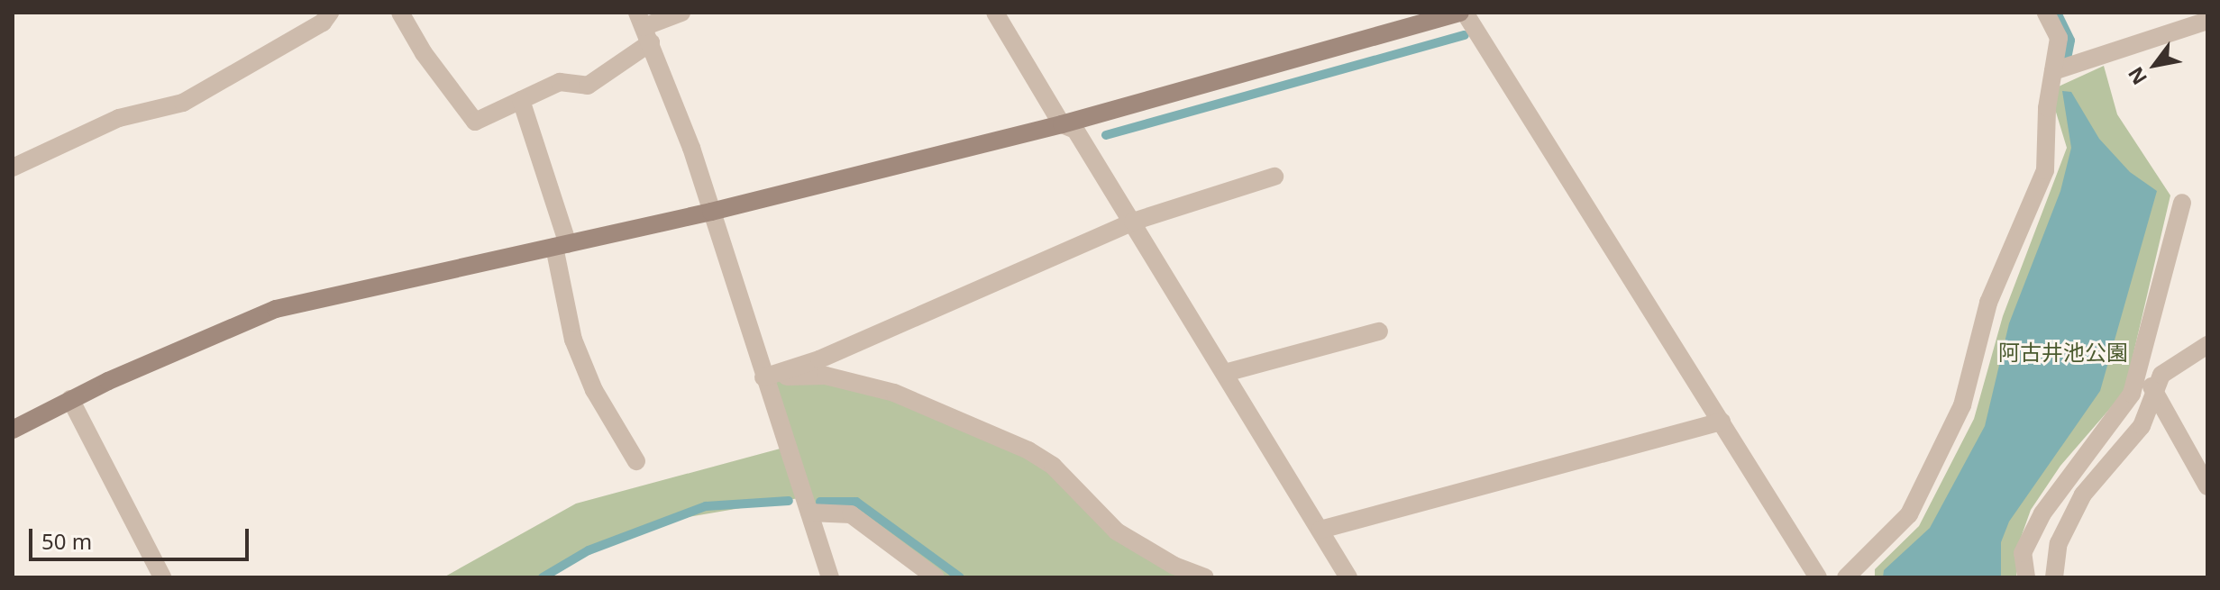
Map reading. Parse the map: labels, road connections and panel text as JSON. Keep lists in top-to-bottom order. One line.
{"parks":["阿古井池公園"],"scale_bar":"50 m","north":"bottom left"}
